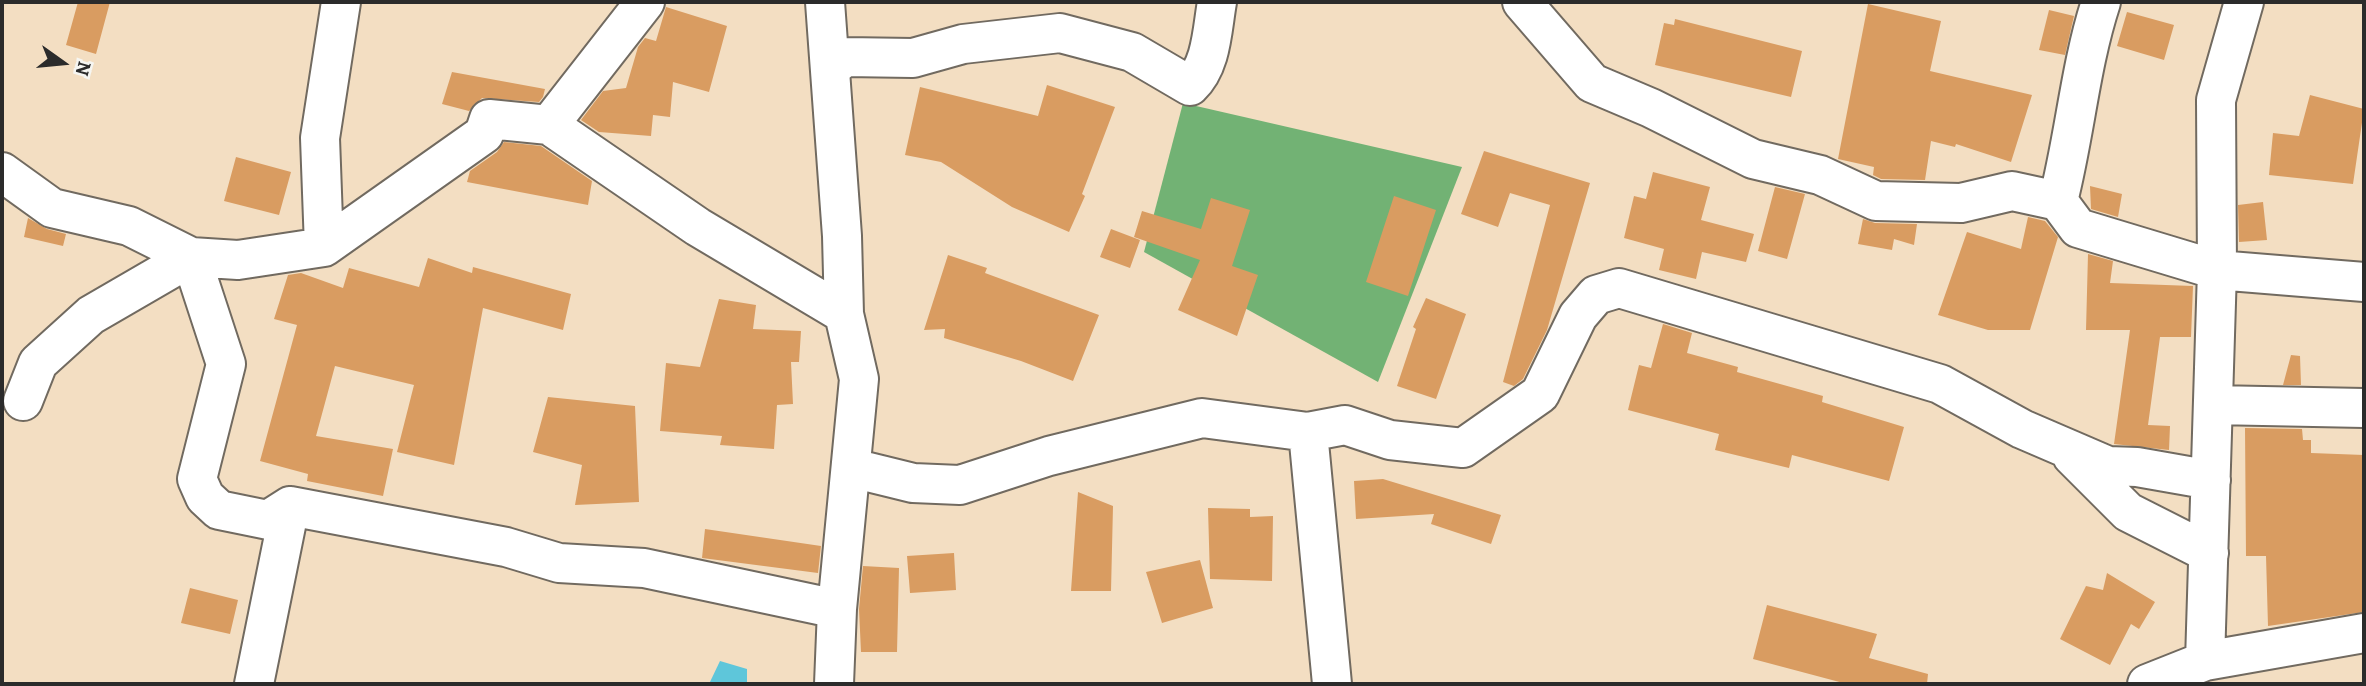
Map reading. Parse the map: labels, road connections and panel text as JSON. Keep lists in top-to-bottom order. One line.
{"north":"right"}
